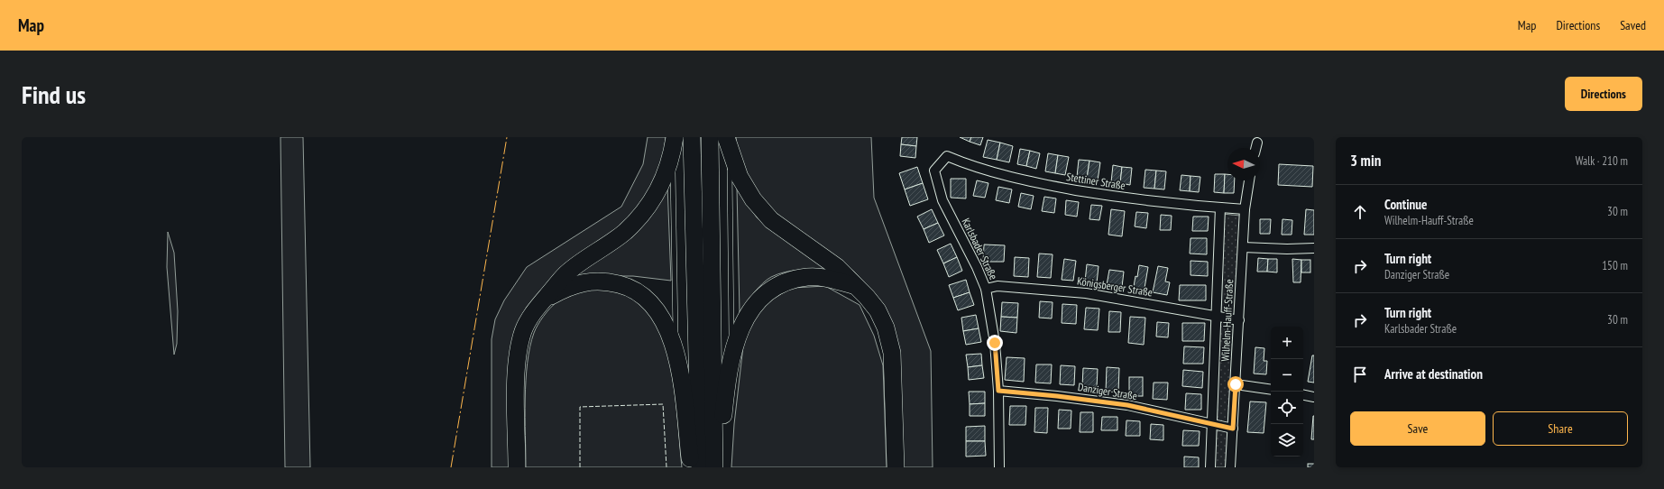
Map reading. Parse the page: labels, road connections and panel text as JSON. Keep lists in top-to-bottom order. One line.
{"streets":{"street":["Stettiner Straße","Karlsbader Straße","Königsberger Straße","Wilhelm-Hauff-Straße","Danziger Straße"]},"crossings":[["Stettiner Straße","Karlsbader Straße"],["Stettiner Straße","Wilhelm-Hauff-Straße"],["Karlsbader Straße","Königsberger Straße"],["Karlsbader Straße","Danziger Straße"],["Königsberger Straße","Wilhelm-Hauff-Straße"],["Wilhelm-Hauff-Straße","Danziger Straße"]],"north":"left","page":{"header":"Map","nav":["Map","Directions","Saved"],"buttons":["Directions",["Save","Share"]],"title":"Find us","heading":["3 min","Walk · 210 m"],"list":[["Continue","Wilhelm-Hauff-Straße","30 m"],["Turn right","Danziger Straße","150 m"],["Turn right","Karlsbader Straße","30 m"],"Arrive at destination"],"map_buttons":["+","−"]}}
